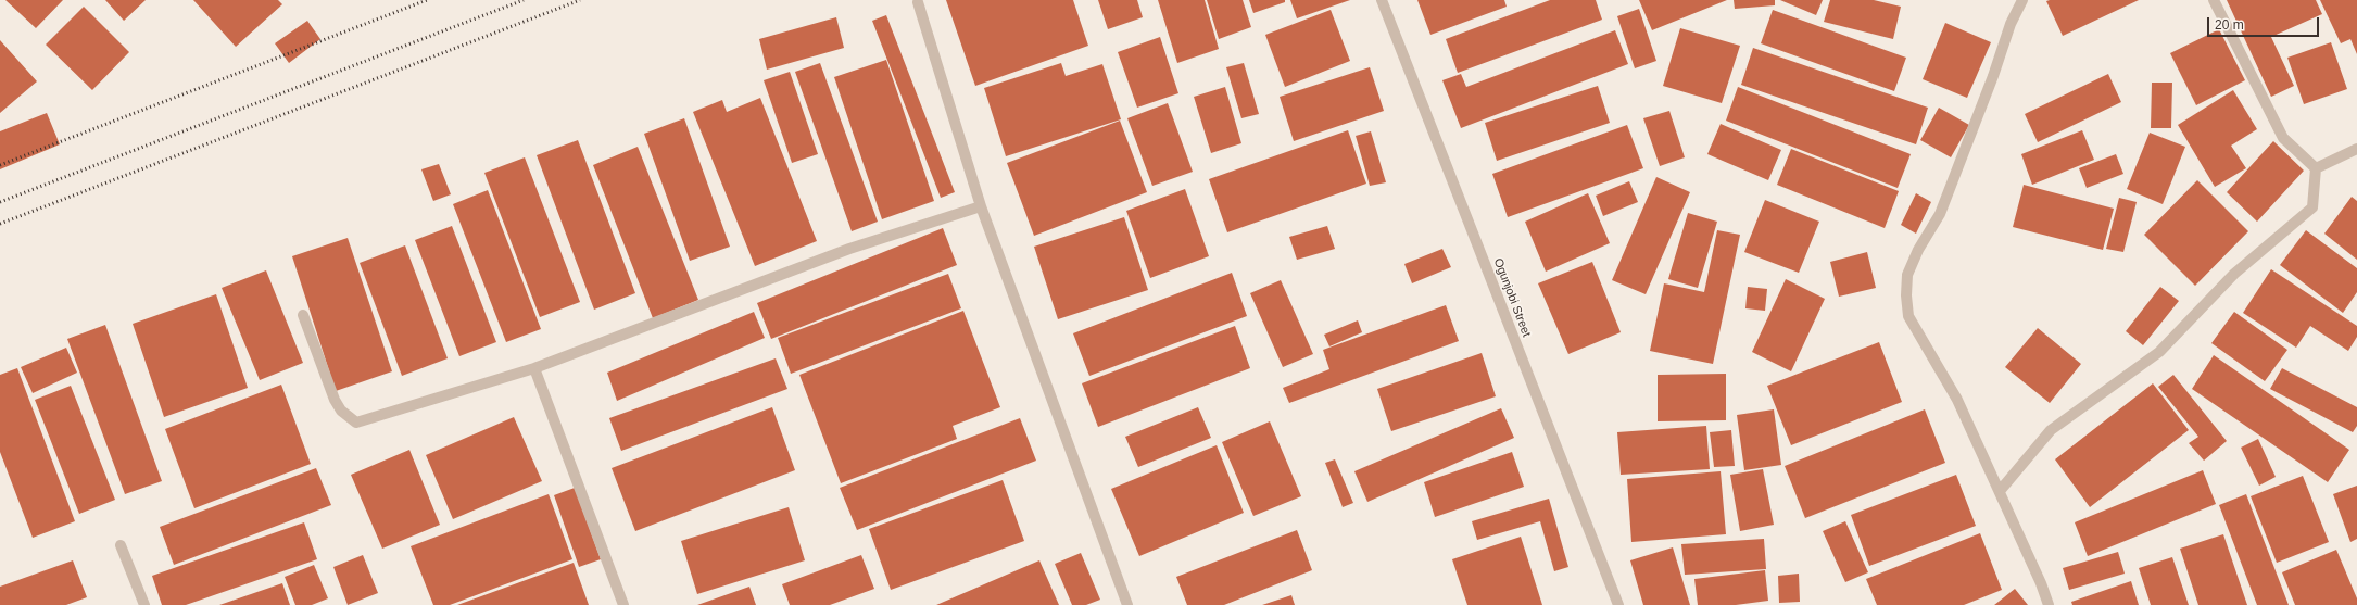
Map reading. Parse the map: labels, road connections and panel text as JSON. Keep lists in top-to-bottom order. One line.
{"streets":{"street":["Ogunjobi Street"]},"scale_bar":"20 m"}
